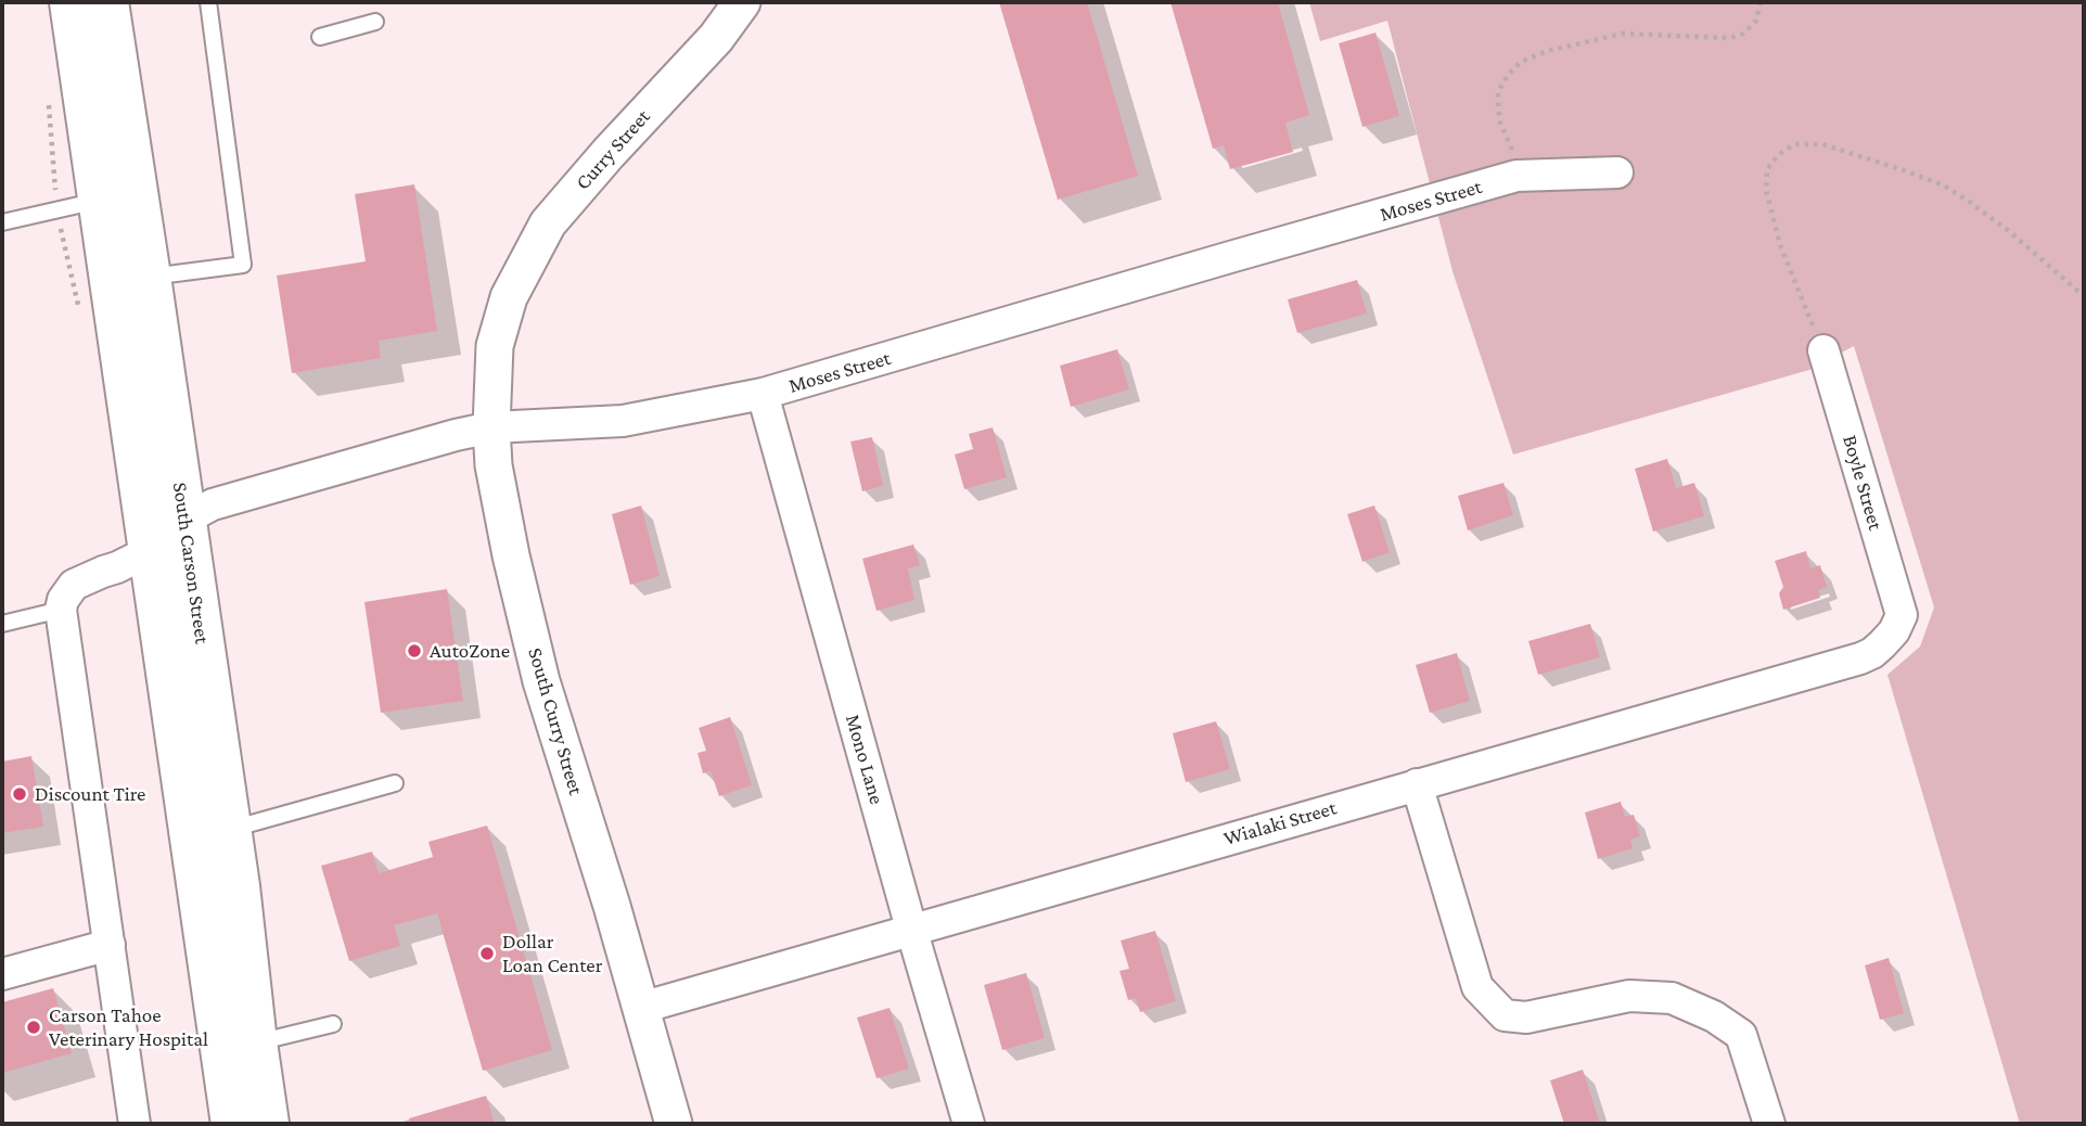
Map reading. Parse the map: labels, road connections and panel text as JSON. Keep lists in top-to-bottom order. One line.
{"streets":{"main road":["South Carson Street"],"street":["Curry Street","Moses Street","Boyle Street","South Curry Street","Mono Lane","Wialaki Street"]},"crossings":[["Curry Street","South Curry Street"],["Moses Street","South Carson Street"],["Moses Street","South Curry Street"],["Moses Street","Mono Lane"],["Boyle Street","Wialaki Street"],["South Curry Street","Wialaki Street"],["Mono Lane","Wialaki Street"]],"places":["AutoZone","Discount Tire","Dollar Loan Center","Carson Tahoe Veterinary Hospital"]}
